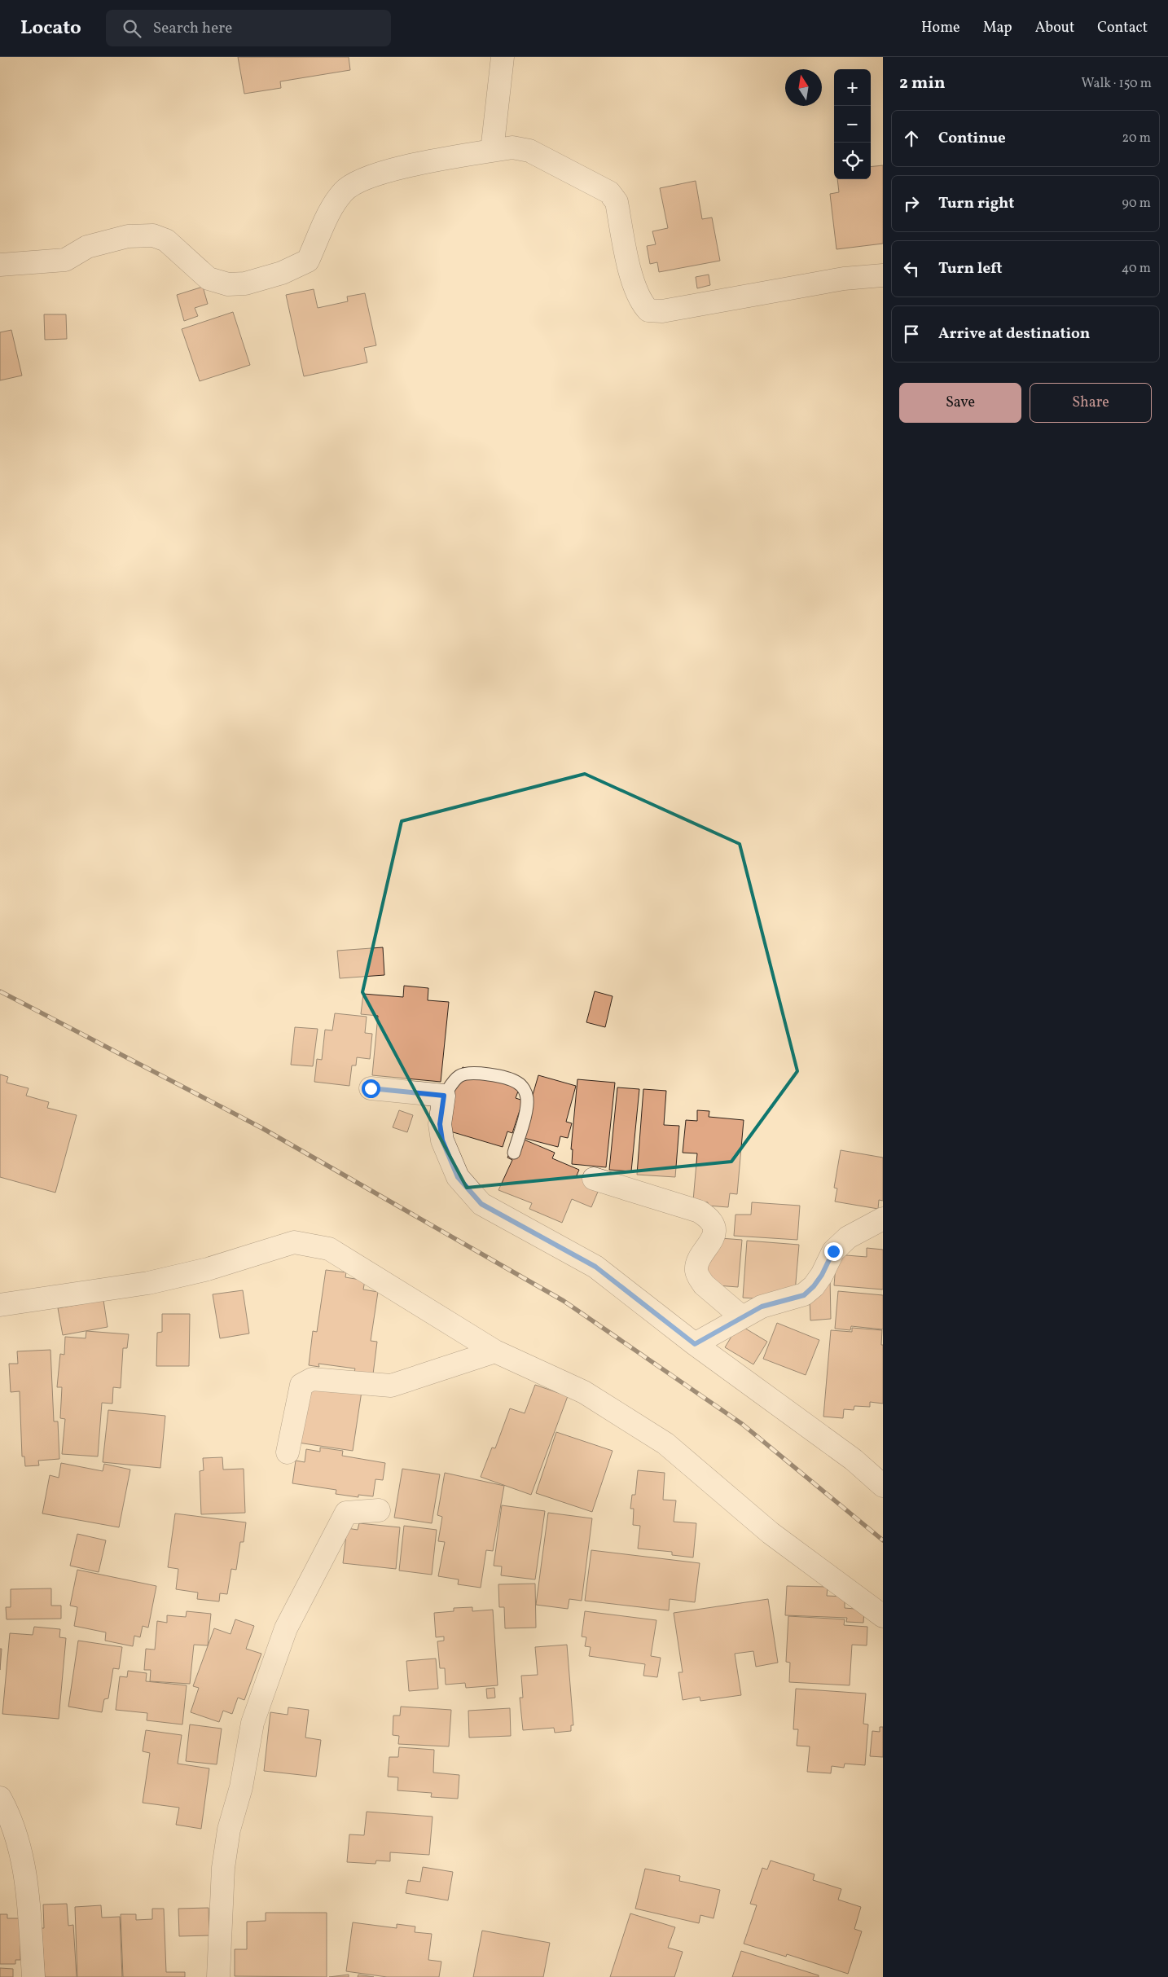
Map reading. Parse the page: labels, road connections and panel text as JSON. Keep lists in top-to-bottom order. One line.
{"north":"top","page":{"header":"Locato","search":"Search here","nav":["Home","Map","About","Contact"],"heading":["2 min","Walk · 150 m"],"map_buttons":["+","−"],"list":[["Continue","20 m"],["Turn right","90 m"],["Turn left","40 m"],"Arrive at destination"],"buttons":["Save","Share"]}}
